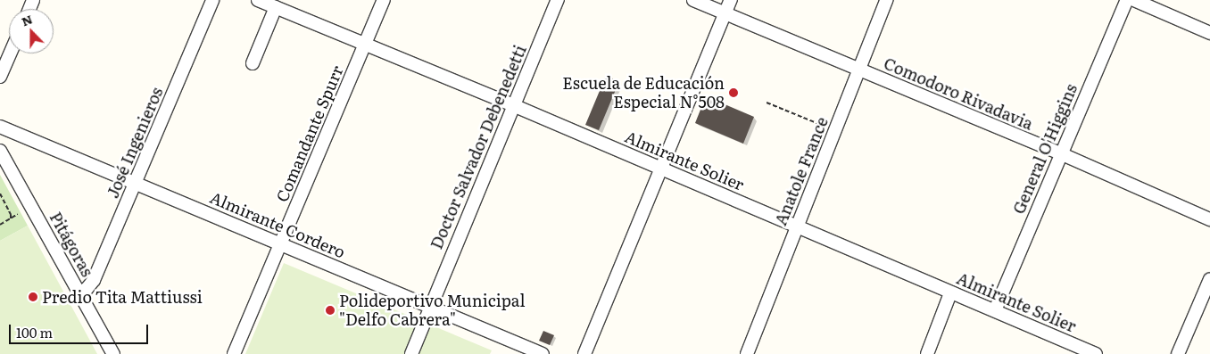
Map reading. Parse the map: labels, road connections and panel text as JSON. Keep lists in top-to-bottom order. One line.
{"streets":{"street":["Comodoro Rivadavia","Comandante Spurr","José Ingenieros","Doctor Salvador Debenedetti","General O'Higgins","Almirante Solier","Anatole France","Almirante Cordero","Pitágoras"]},"crossings":[["Comodoro Rivadavia","General O'Higgins"],["Comodoro Rivadavia","Anatole France"],["Comandante Spurr","Almirante Solier"],["Comandante Spurr","Almirante Cordero"],["José Ingenieros","Almirante Cordero"],["José Ingenieros","Pitágoras"],["Doctor Salvador Debenedetti","Almirante Solier"],["Doctor Salvador Debenedetti","Almirante Cordero"],["General O'Higgins","Almirante Solier"],["Almirante Solier","Anatole France"]],"places":["Escuela de Educación Especial N°508","Predio Tita Mattiussi","Polideportivo Municipal \"Delfo Cabrera\""],"scale_bar":"100 m","north":"top"}
